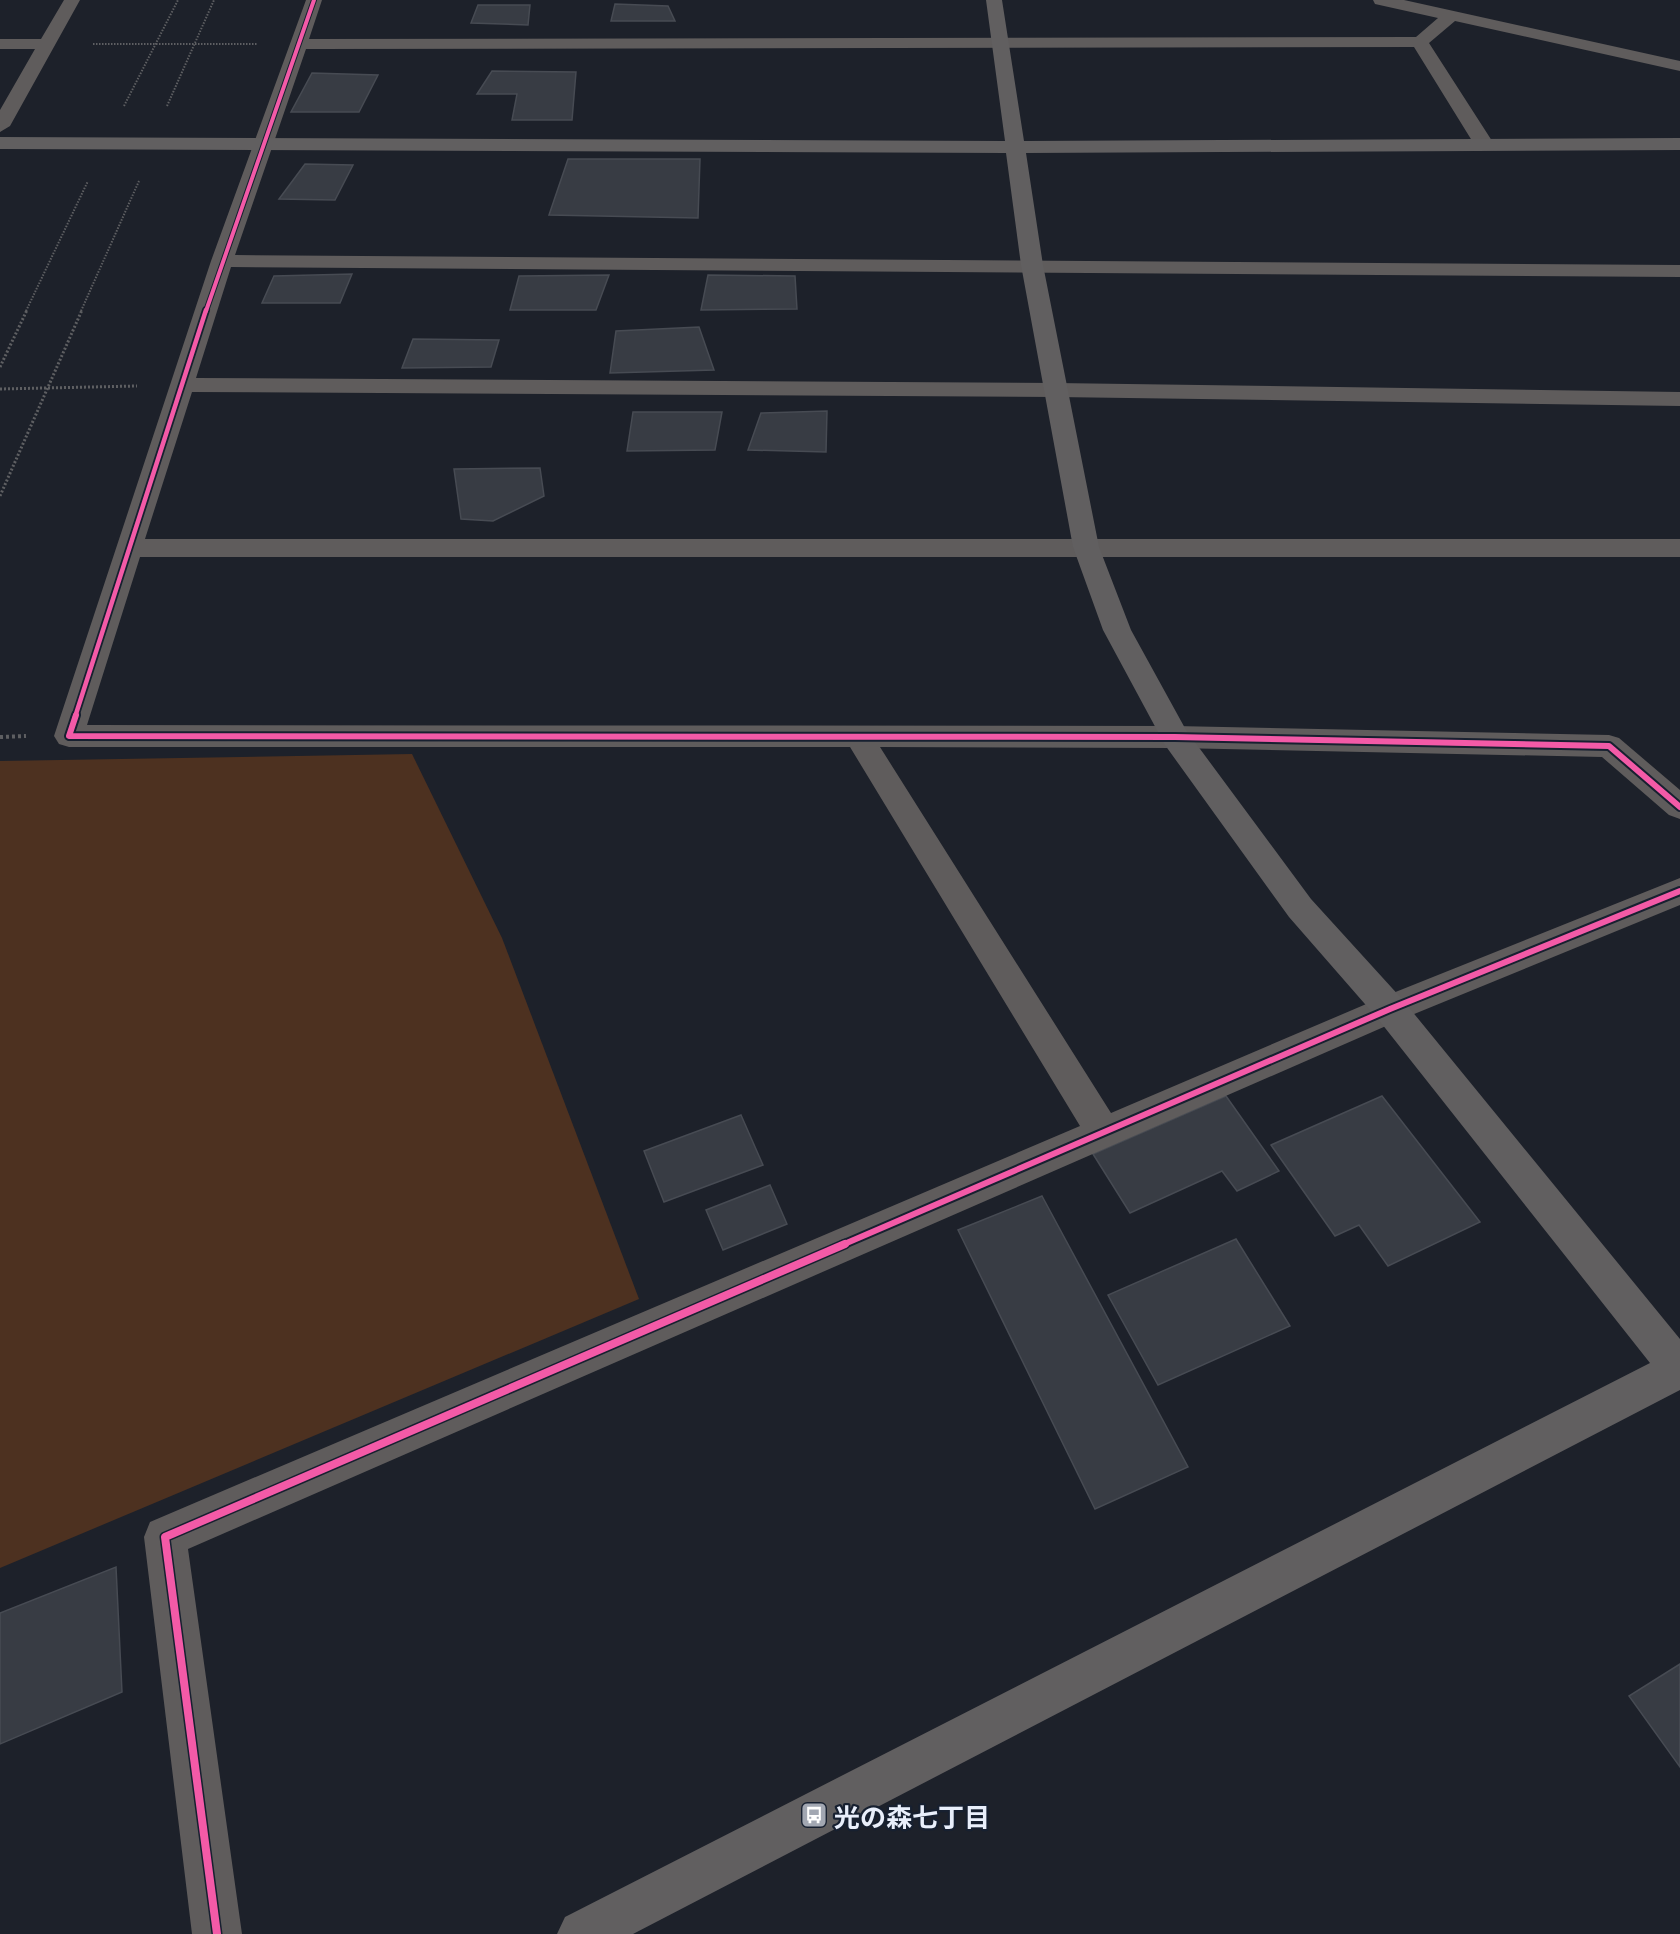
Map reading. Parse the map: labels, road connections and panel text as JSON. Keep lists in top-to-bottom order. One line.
{"places":{"bus stop":["光の森七丁目"]}}
